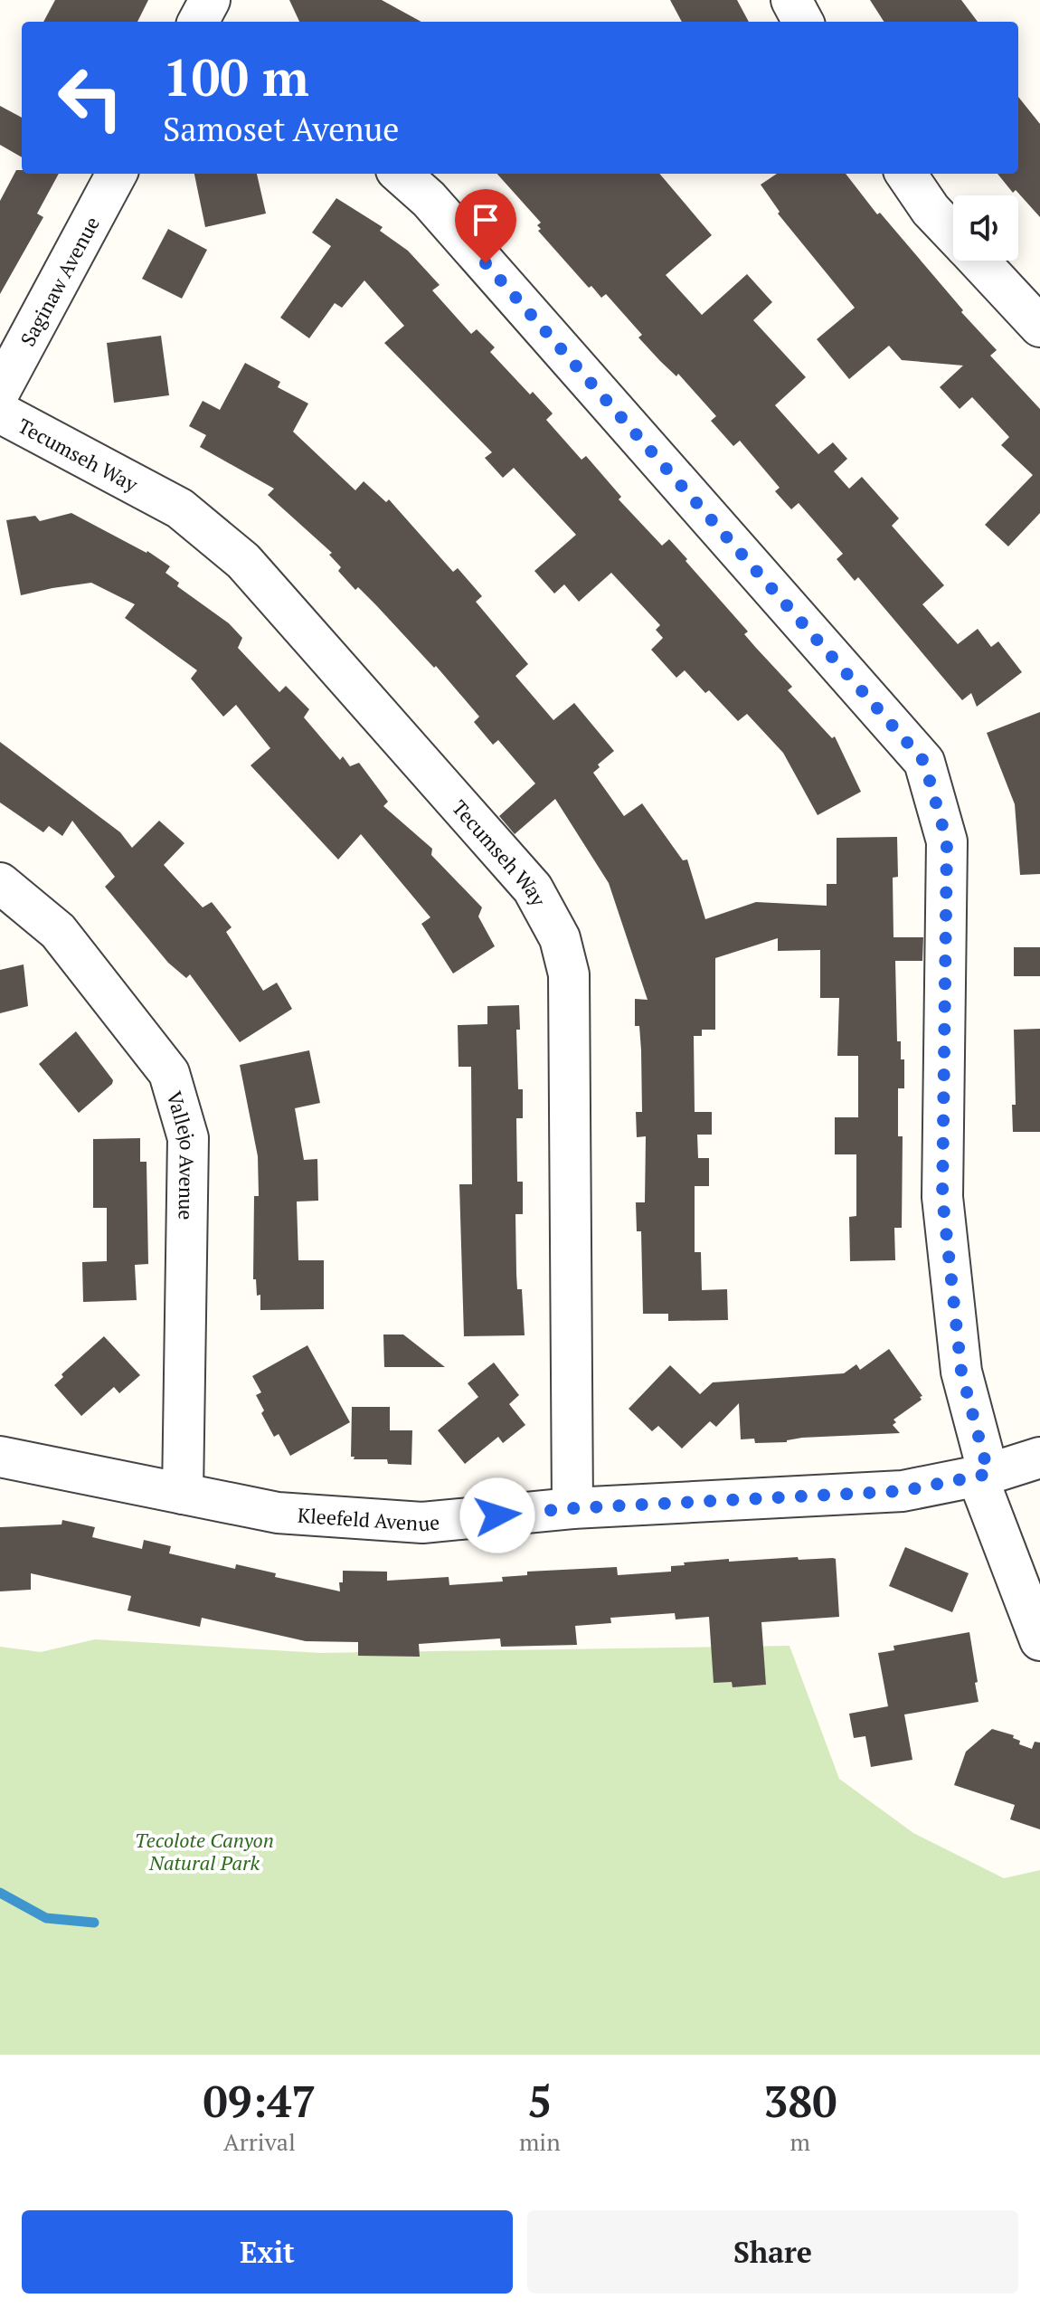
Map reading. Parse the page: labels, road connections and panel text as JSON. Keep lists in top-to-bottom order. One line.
{"streets":{"street":["Saginaw Avenue","Tecumseh Way","Vallejo Avenue","Kleefeld Avenue"]},"crossings":[["Tecumseh Way","Kleefeld Avenue"],["Vallejo Avenue","Kleefeld Avenue"]],"parks":["Tecolote Canyon Natural Park"],"page":{"turn":["100 m","Samoset Avenue"],"eta":["09:47","Arrival","5","min","380","m"],"buttons":["Exit","Share"]}}
